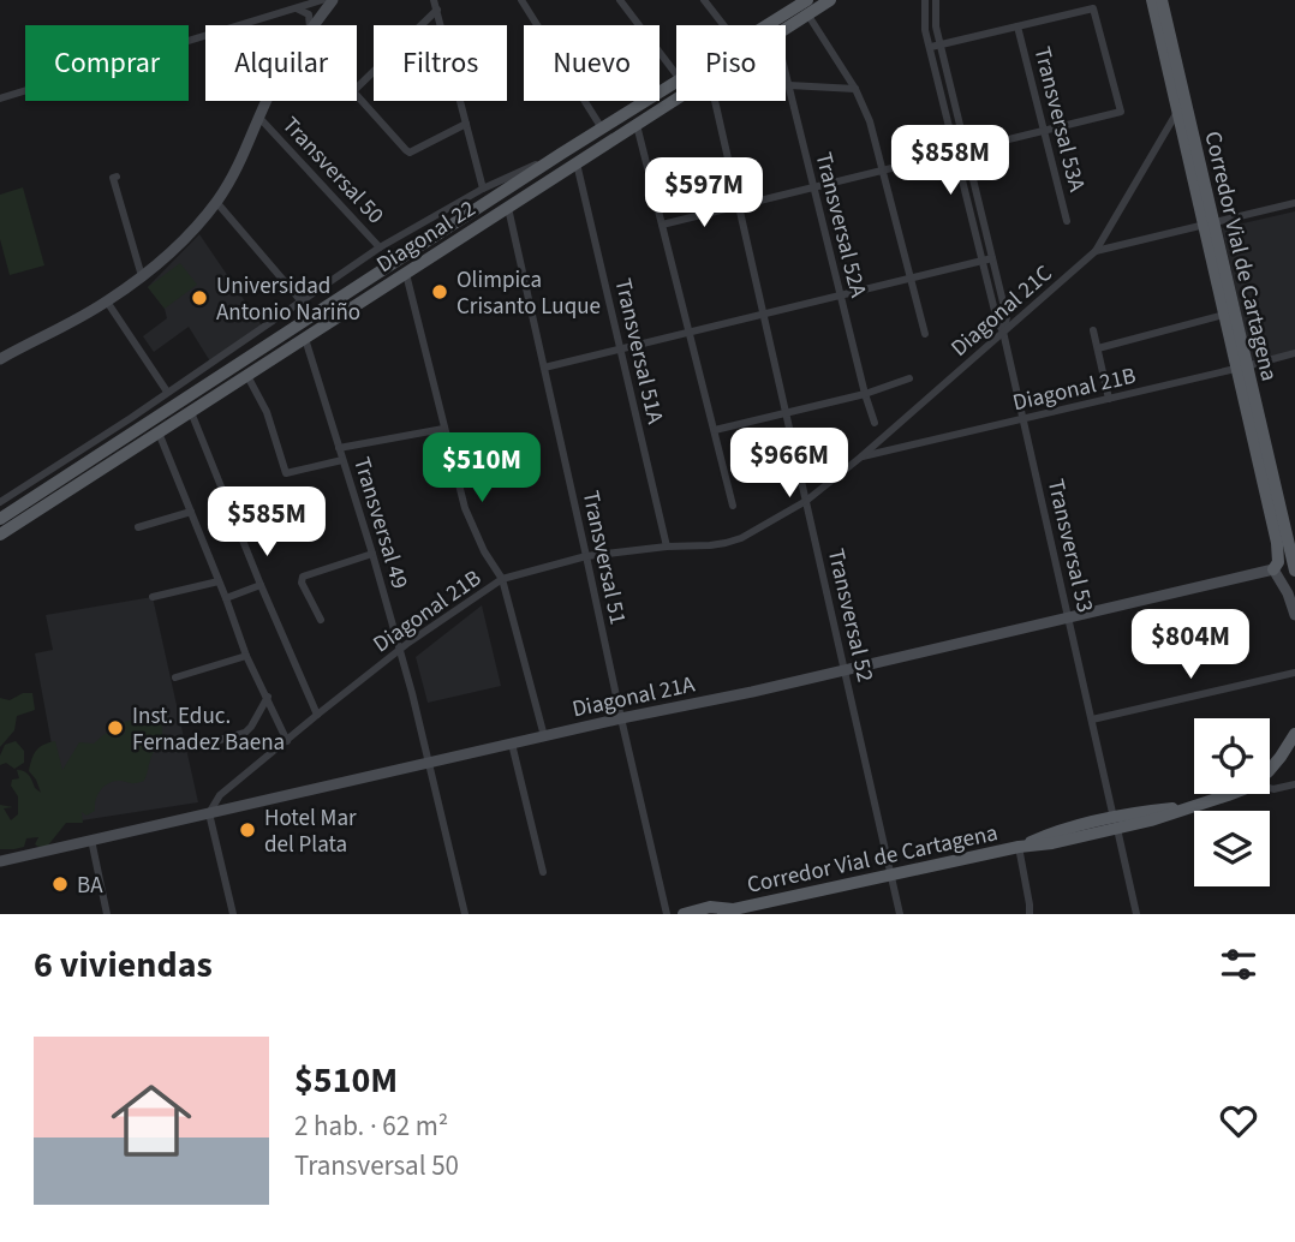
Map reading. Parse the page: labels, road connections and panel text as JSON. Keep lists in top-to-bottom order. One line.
{"streets":{"main road":["Diagonal 22","Corredor Vial de Cartagena"],"street":["Transversal 53A","Transversal 50","Transversal 52A","Diagonal 21C","Transversal 51A","Diagonal 21B","Transversal 49","Transversal 53","Transversal 51","Transversal 52","Diagonal 21A"]},"crossings":[["Transversal 52A","Diagonal 21C"],["Diagonal 22","Transversal 51A"],["Diagonal 22","Transversal 49"],["Diagonal 22","Transversal 51"],["Corredor Vial de Cartagena","Diagonal 21C"],["Corredor Vial de Cartagena","Diagonal 21B"],["Corredor Vial de Cartagena","Transversal 53"],["Corredor Vial de Cartagena","Transversal 52"],["Corredor Vial de Cartagena","Diagonal 21A"],["Diagonal 21C","Transversal 51A"],["Diagonal 21C","Diagonal 21B"],["Diagonal 21C","Transversal 53"],["Diagonal 21C","Transversal 51"],["Diagonal 21C","Transversal 52"],["Transversal 51A","Diagonal 21B"],["Diagonal 21B","Transversal 49"],["Diagonal 21B","Transversal 53"],["Diagonal 21B","Transversal 51"],["Diagonal 21B","Transversal 52"],["Diagonal 21B","Diagonal 21A"],["Transversal 49","Diagonal 21A"],["Transversal 53","Diagonal 21A"],["Transversal 51","Diagonal 21A"],["Transversal 52","Diagonal 21A"]],"places":["Olimpica Crisanto Luque","Universidad Antonio Nariño","Inst. Educ. Fernadez Baena","Hotel Mar del Plata","BA"],"page":{"chip":["Comprar","Alquilar","Filtros","Nuevo","Piso"],"price":["$858M","$597M","$966M","$510M","$585M","$804M"],"heading":"6 viviendas","list":[{"name":"$510M","note":"2 hab. · 62 m² · Transversal 50"}]}}
